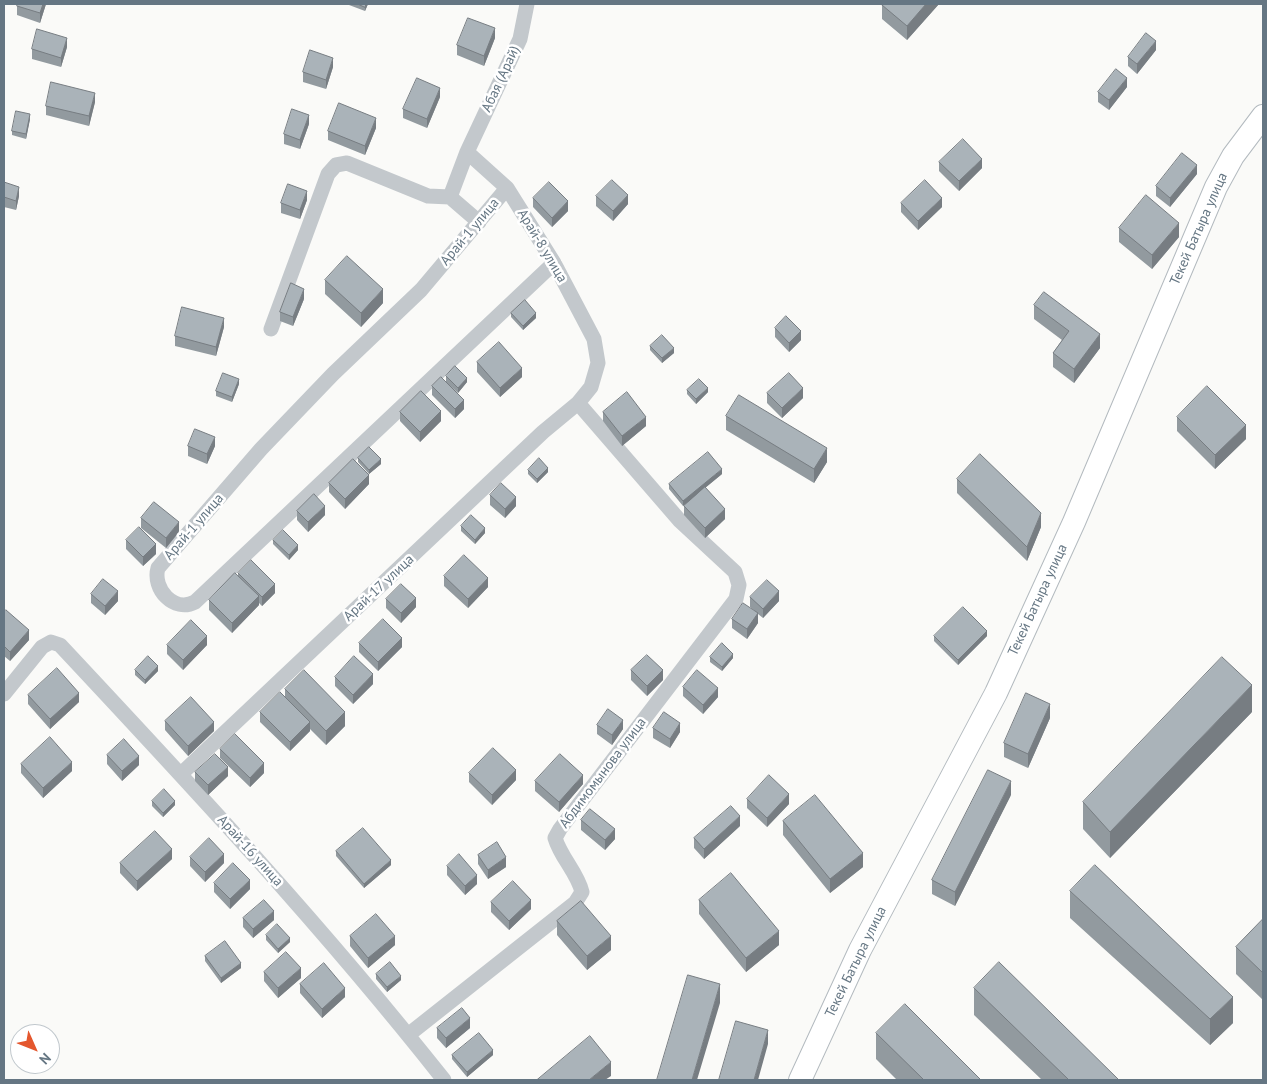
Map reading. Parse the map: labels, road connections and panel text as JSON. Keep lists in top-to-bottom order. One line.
{"streets":{"street":["Абая (Арай)","Текей Батыра улица","Арай-1 улица","Арай-8 улица","Арай-17 улица","Абдимомынова улица","Арай-16 улица"]},"crossings":[["Абая (Арай)","Арай-8 улица"],["Арай-1 улица","Арай-8 улица"],["Арай-8 улица","Арай-17 улица"],["Арай-8 улица","Абдимомынова улица"],["Арай-17 улица","Абдимомынова улица"],["Арай-17 улица","Арай-16 улица"],["Абдимомынова улица","Арай-16 улица"]],"north":"bottom right"}
